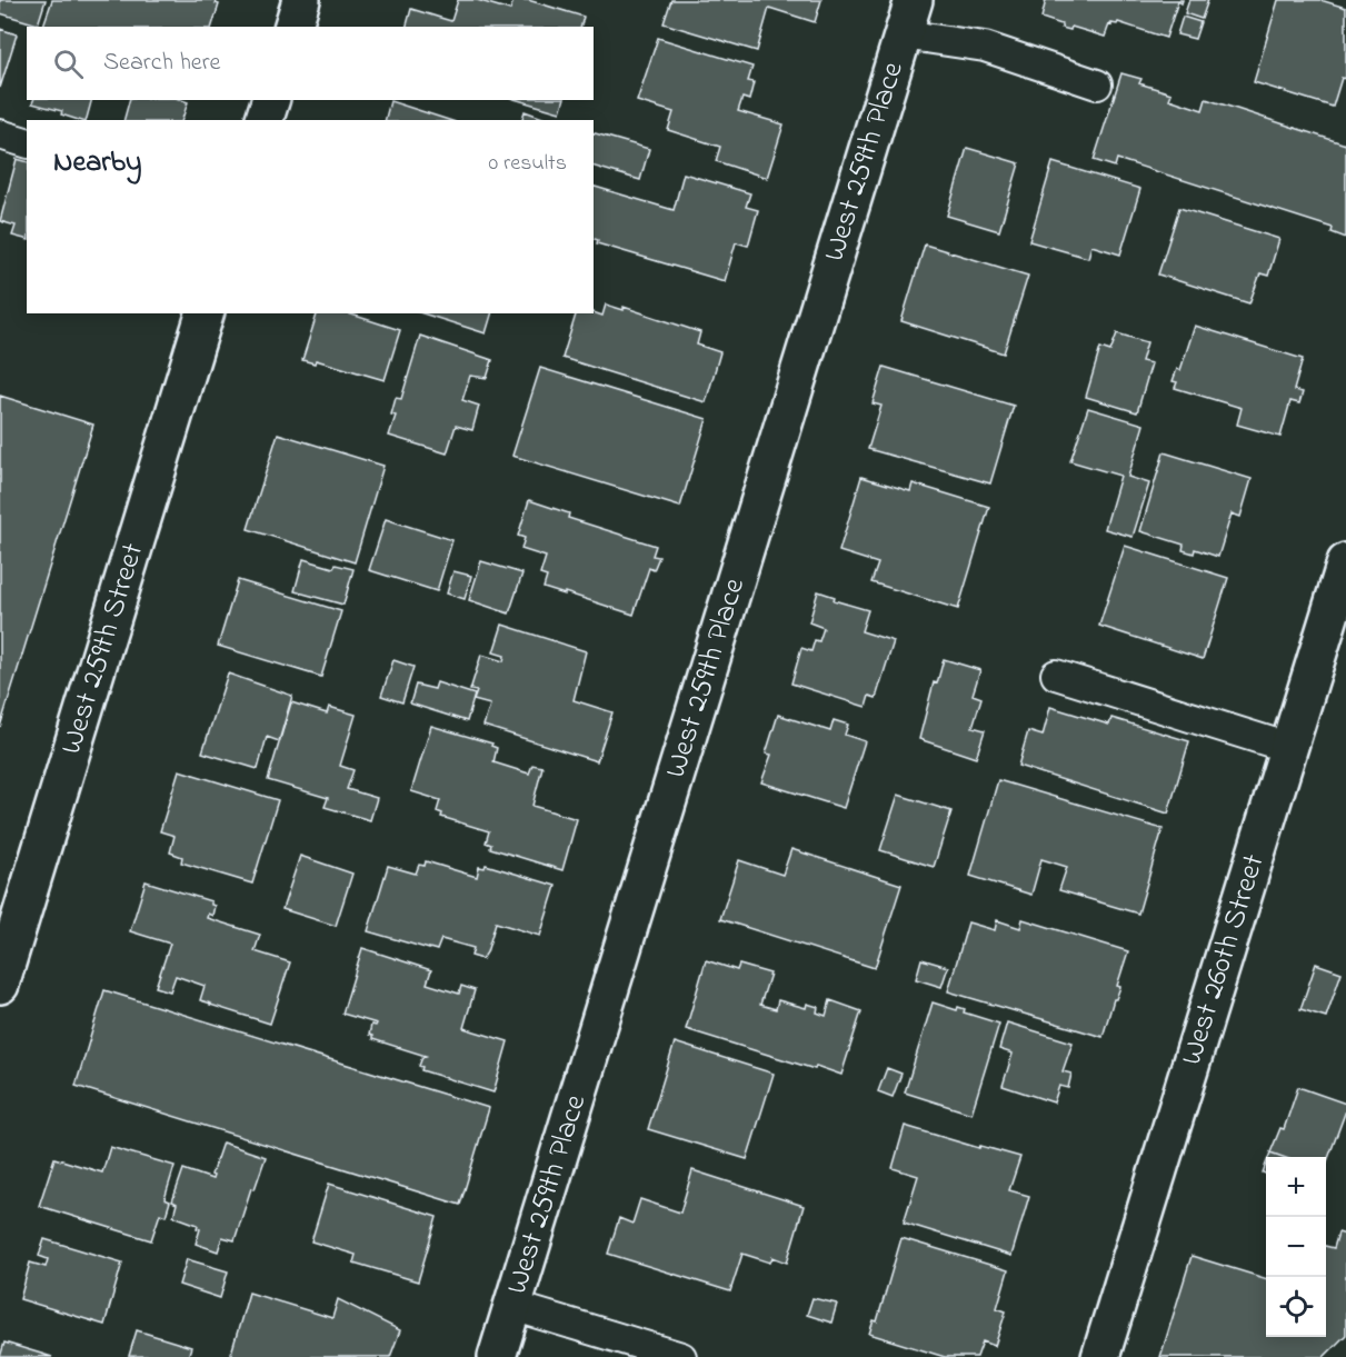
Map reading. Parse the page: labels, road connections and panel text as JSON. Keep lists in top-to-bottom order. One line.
{"streets":{"street":["West 259th Place","West 259th Street","West 260th Street"]},"page":{"search":"Search here","heading":["Nearby","0 results"],"map_buttons":["+","−"]}}
